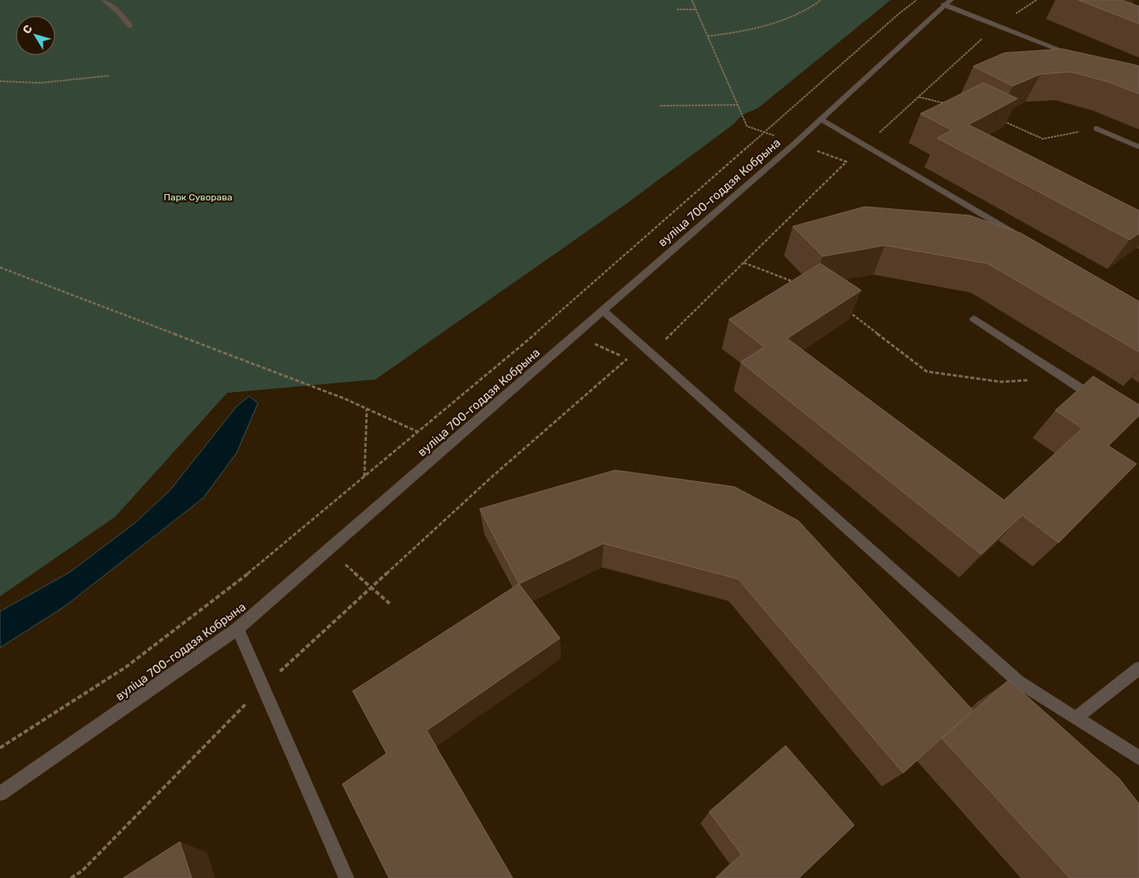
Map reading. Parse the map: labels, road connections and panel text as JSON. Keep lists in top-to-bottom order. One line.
{"streets":{"street":["вуліца 700-годдзя Кобрына"]},"parks":["Парк Суворава"],"north":"top left"}
